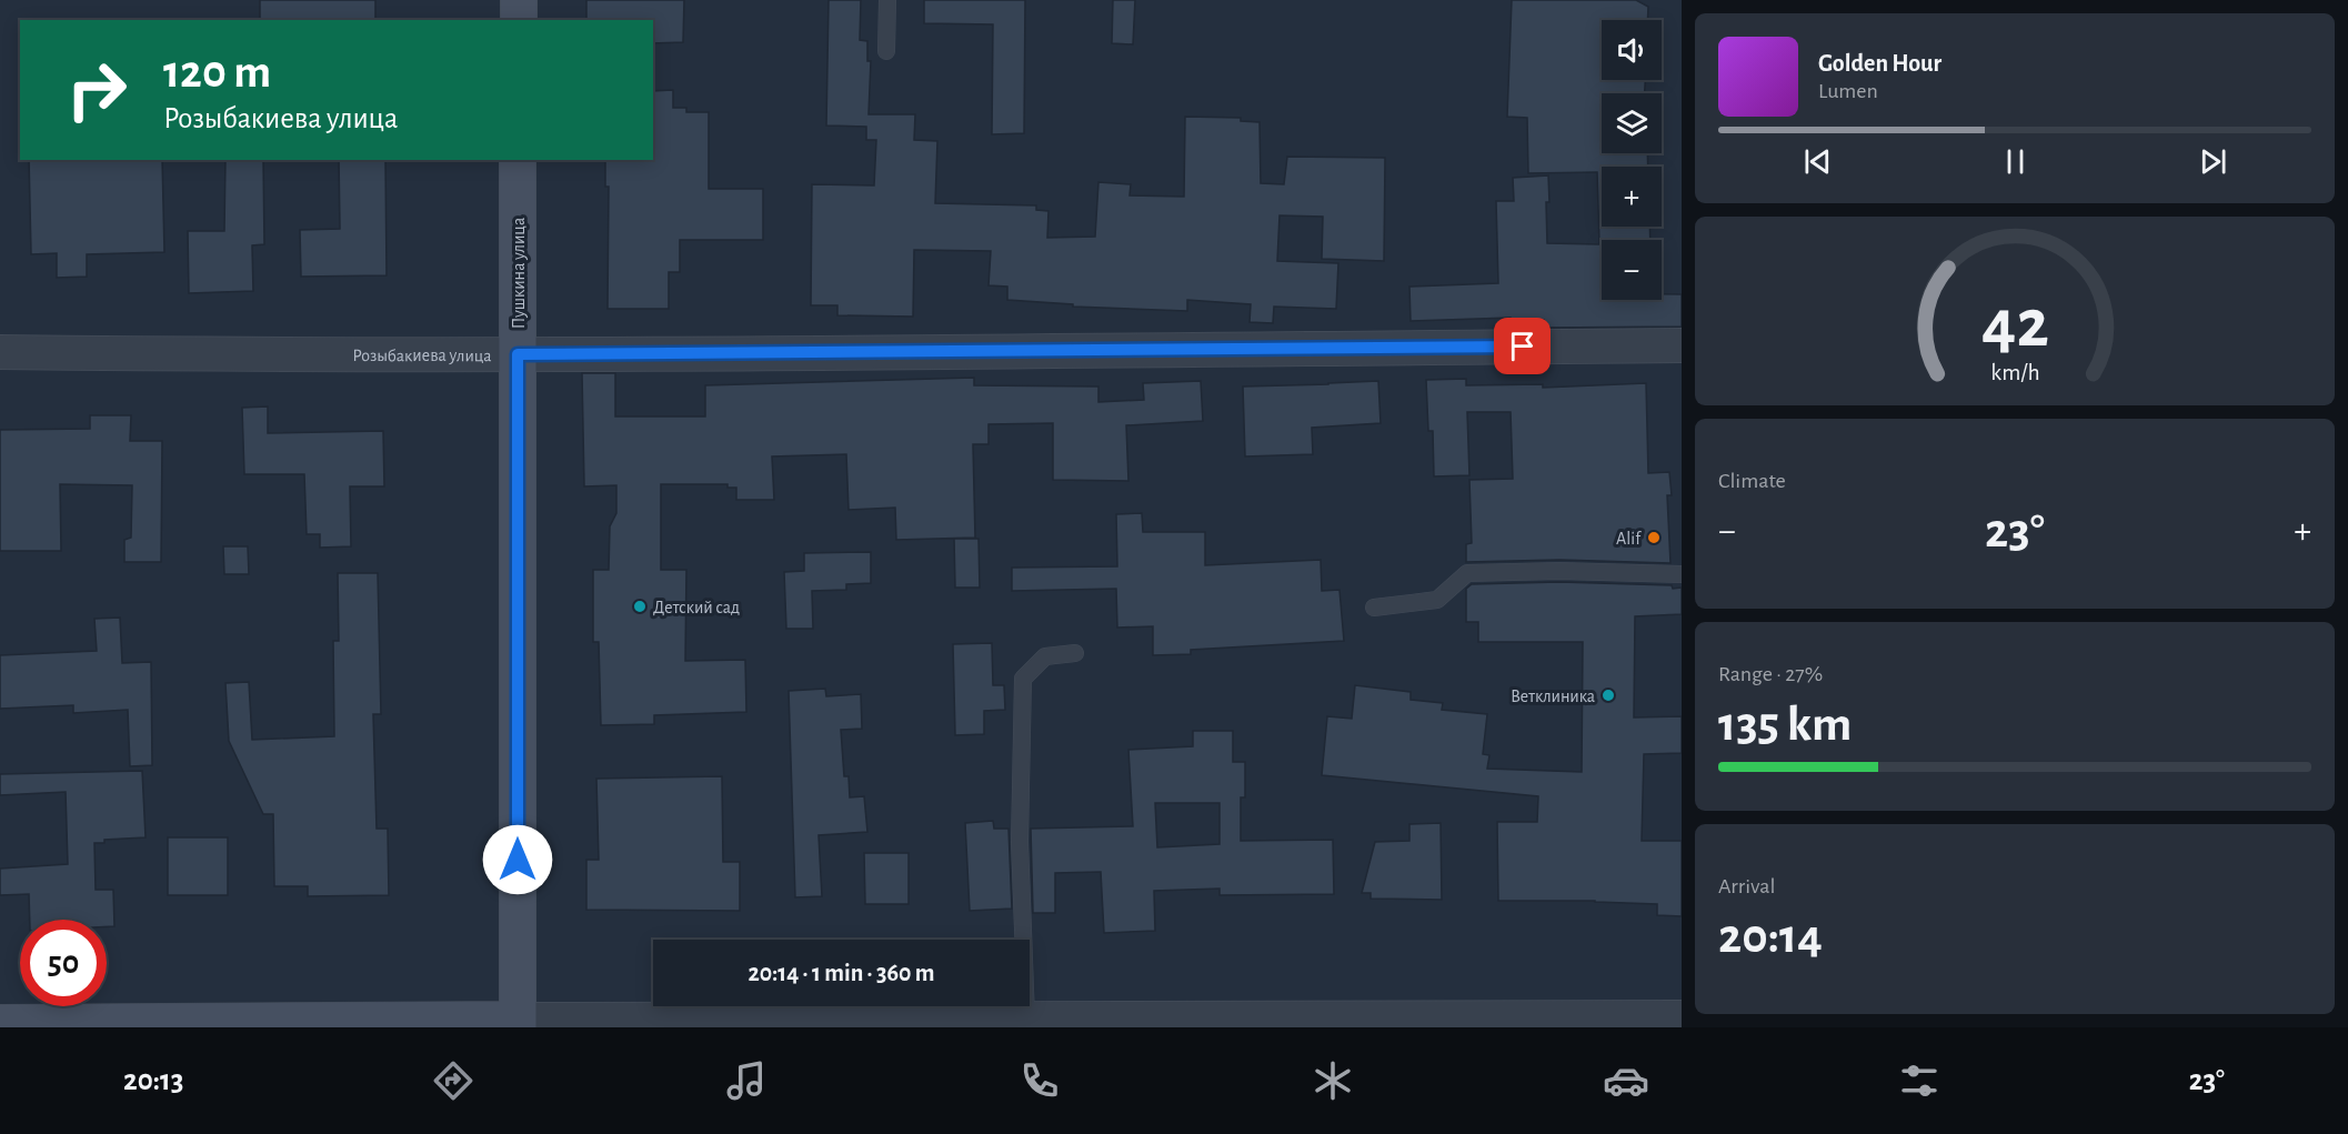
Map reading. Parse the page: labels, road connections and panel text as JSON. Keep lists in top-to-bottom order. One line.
{"streets":{"main road":["Пушкина улица"],"street":["Розыбакиева улица"]},"crossings":[["Пушкина улица","Розыбакиева улица"]],"places":["Alif","Детский сад","Ветклиника"],"page":{"map_buttons":["+","−"],"turn":["120 m","Розыбакиева улица"],"song":["Golden Hour","Lumen"],"tile":["Climate",["Range · 27%","135 km"],["Arrival","20:14"]],"heat":["−","23°","+"],"limit":"50","trip":"20:14 · 1 min · 360 m","tabs":["20:13","23°"],"gauge":["42","km/h"]}}
